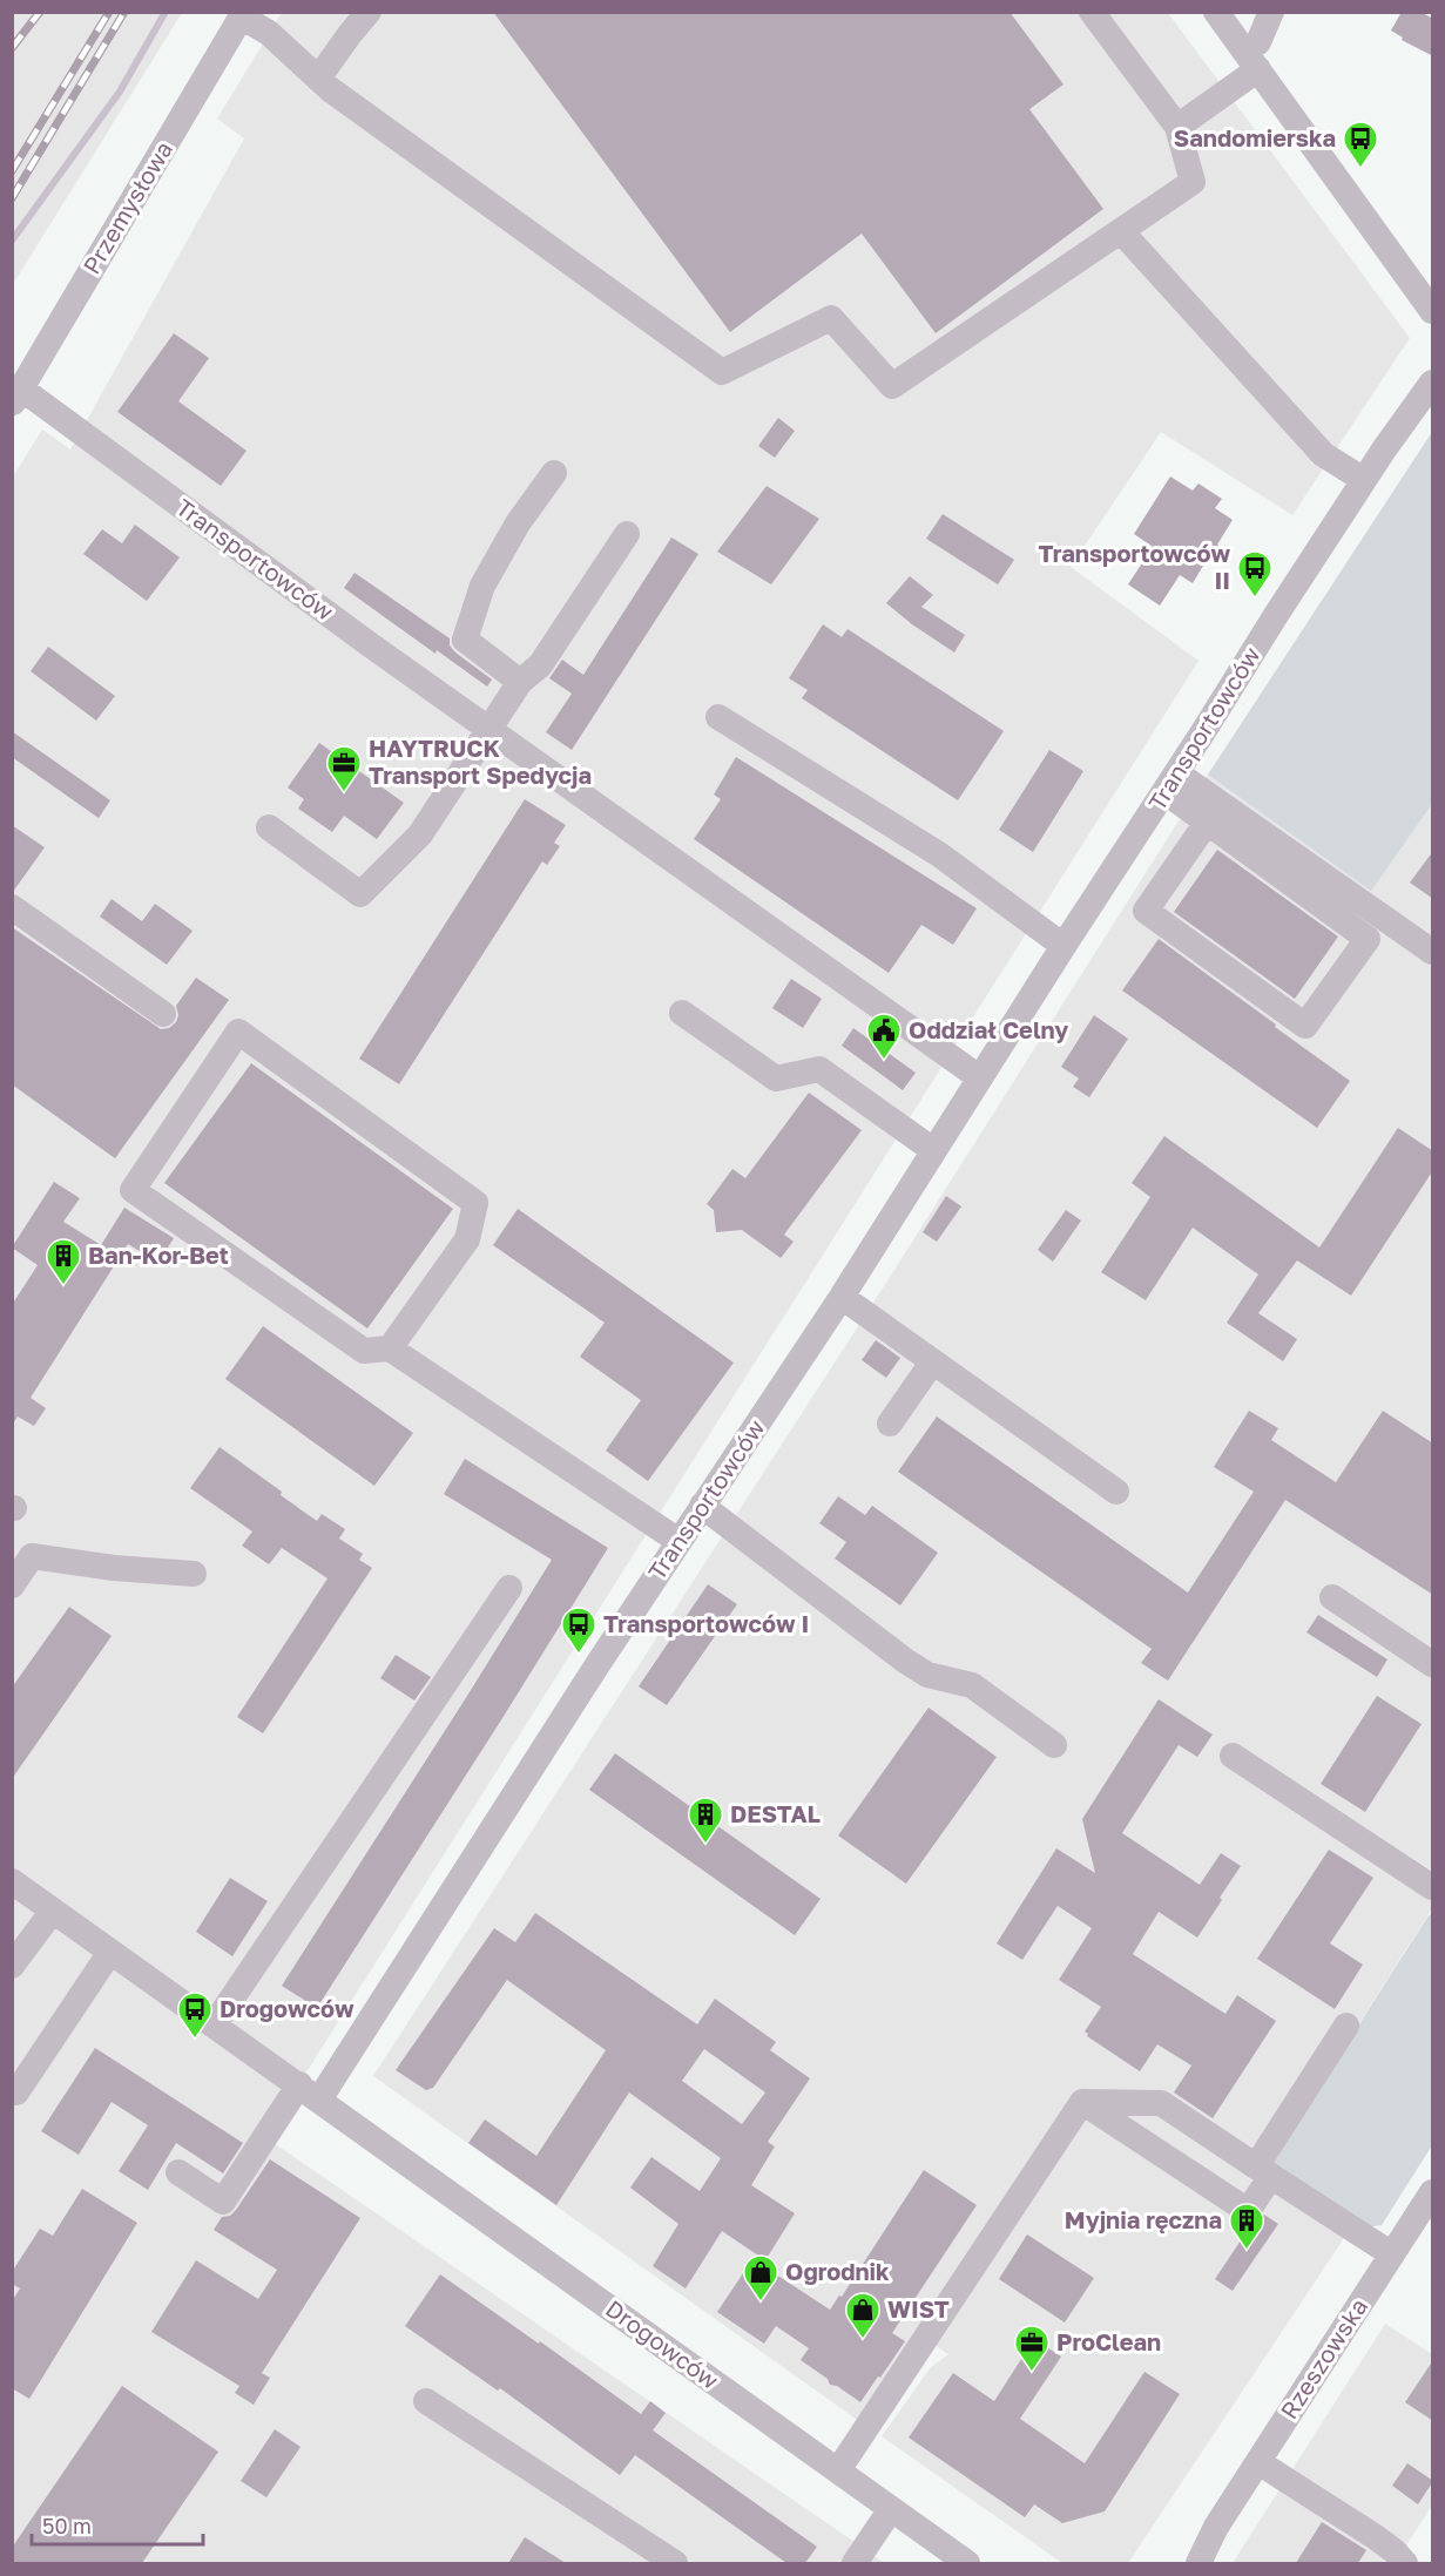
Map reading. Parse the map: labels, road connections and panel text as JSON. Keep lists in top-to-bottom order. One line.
{"streets":{"street":["Przemysłowa","Transportowców","Drogowców","Rzeszowska"]},"crossings":[["Przemysłowa","Transportowców"],["Transportowców","Drogowców"]],"places":{"bus stop":["Sandomierska","Transportowców II","Transportowców I","Drogowców"],"office":["HAYTRUCK Transport Spedycja","ProClean"],"public building":["Oddział Celny"],"building":["Ban-Kor-Bet","DESTAL","Myjnia ręczna"],"shop":["Ogrodnik","WIST"]},"scale_bar":"50 m"}
